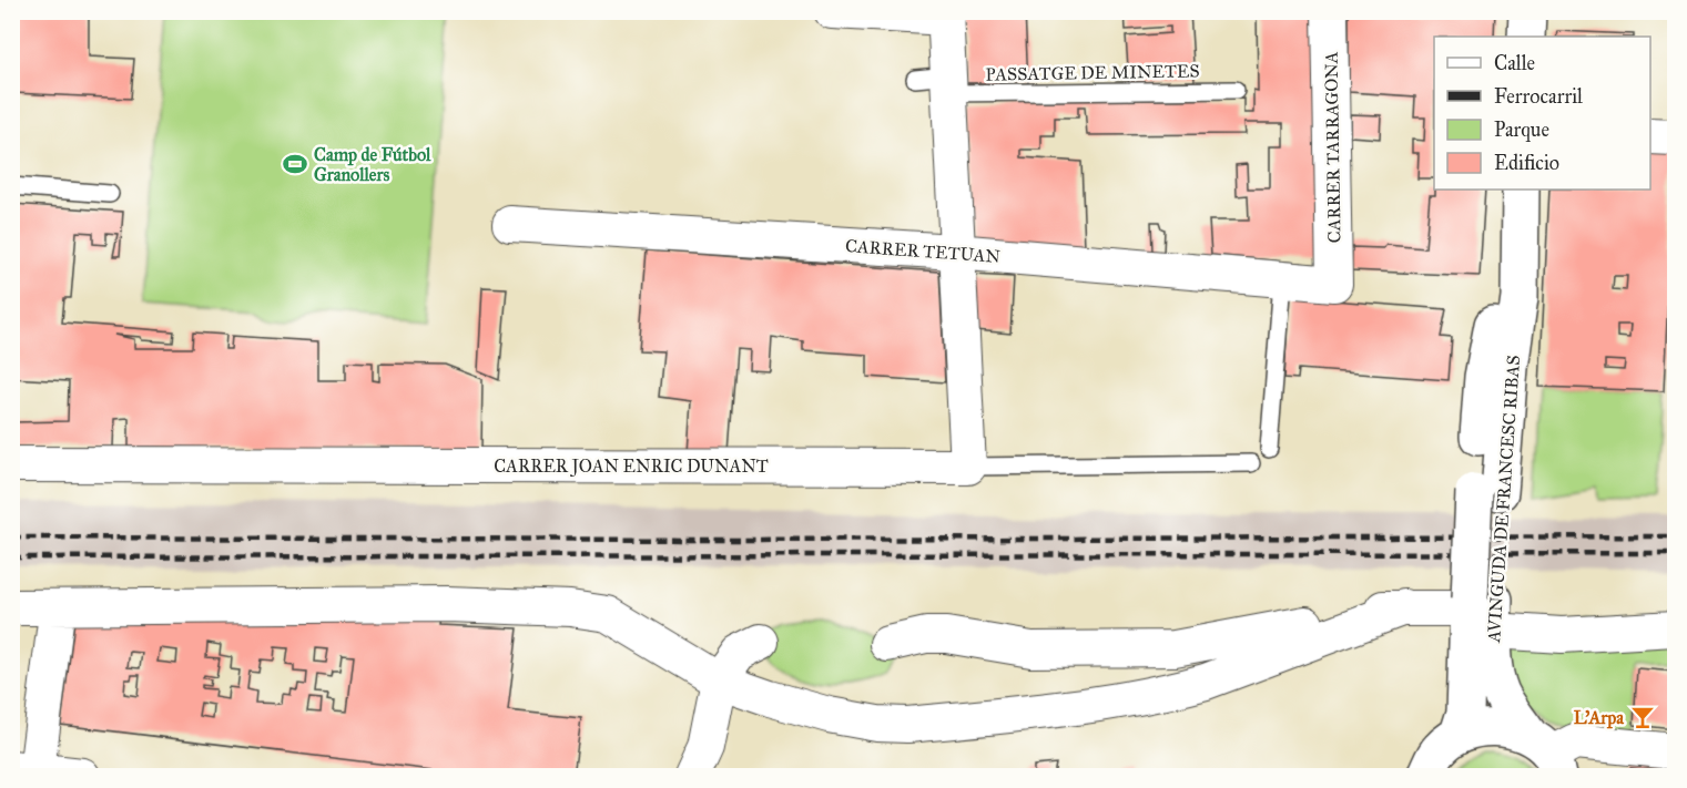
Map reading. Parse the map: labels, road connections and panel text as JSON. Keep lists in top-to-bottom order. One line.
{"streets":{"street":["CARRER TARRAGONA","CARRER TETUAN","CARRER JOAN ENRIC DUNANT","AVINGUDA DE FRANCESC RIBAS"],"lane":["PASSATGE DE MINETES"]},"crossings":[["CARRER TARRAGONA","CARRER TETUAN"]],"places":{"sports":["Camp de Fútbol Granollers"],"bar":["L'Arpa"]},"legend":["Calle","Ferrocarril","Parque","Edificio"]}
